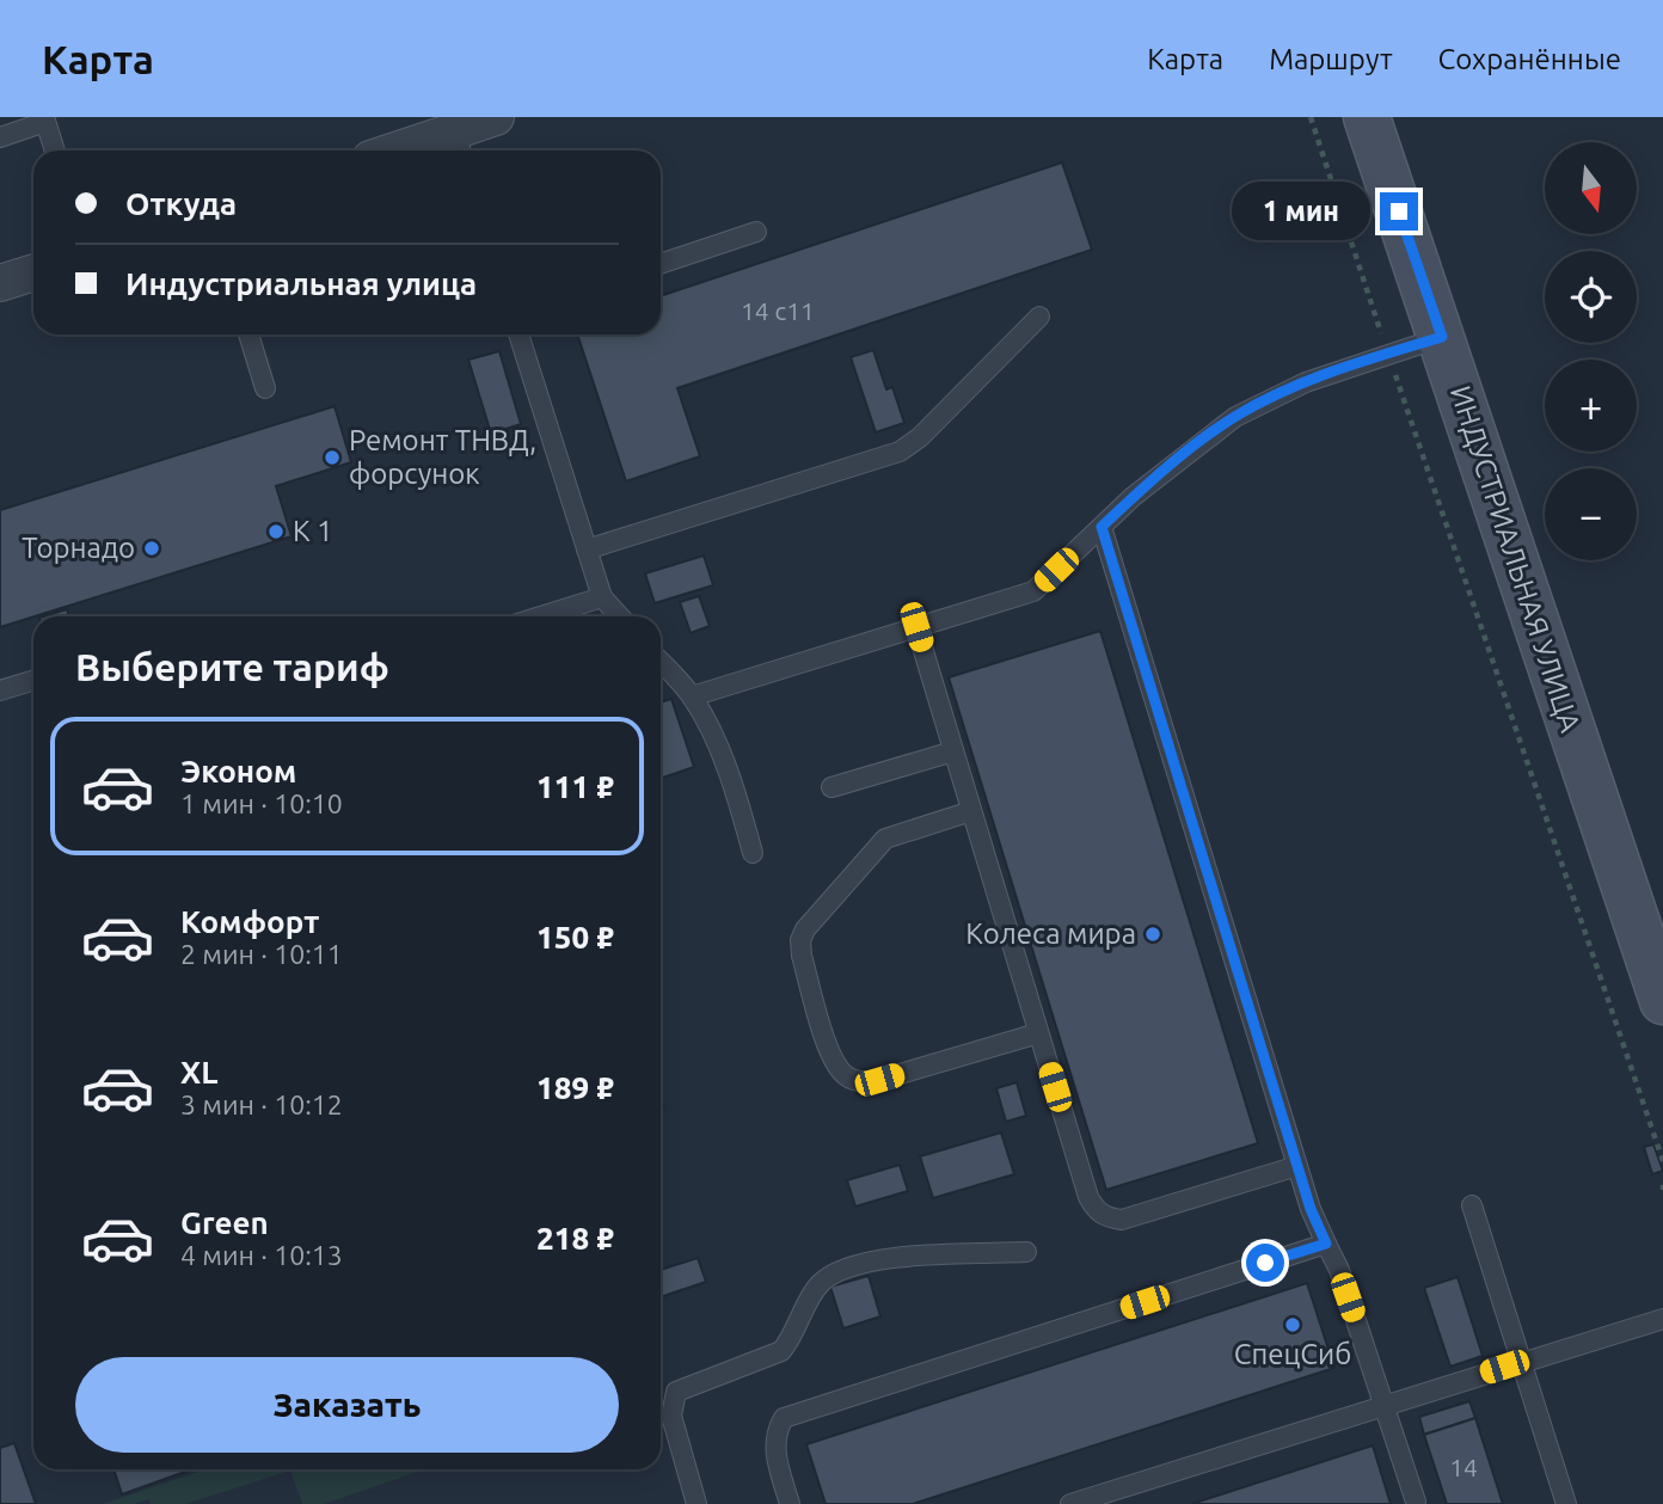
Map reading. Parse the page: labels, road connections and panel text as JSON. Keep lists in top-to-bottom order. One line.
{"streets":{"main road":["ИНДУСТРИАЛЬНАЯ УЛИЦА"]},"places":["Ремонт ТНВД, форсунок","К 1","Торнадо","Колеса мира","СпецСиб"],"house_numbers":["14 с11","14"],"north":"bottom","page":{"header":"Карта","nav":["Карта","Маршрут","Сохранённые"],"map_buttons":["+","−"],"banner":["Откуда","Индустриальная улица"],"bubble":"1 мин","heading":"Выберите тариф","list":[{"name":"Эконом","note":"1 мин · 10:10","value":"111 ₽"},{"name":"Комфорт","note":"2 мин · 10:11","value":"150 ₽"},{"name":"XL","note":"3 мин · 10:12","value":"189 ₽"},{"name":"Green","note":"4 мин · 10:13","value":"218 ₽"}],"buttons":"Заказать"}}
